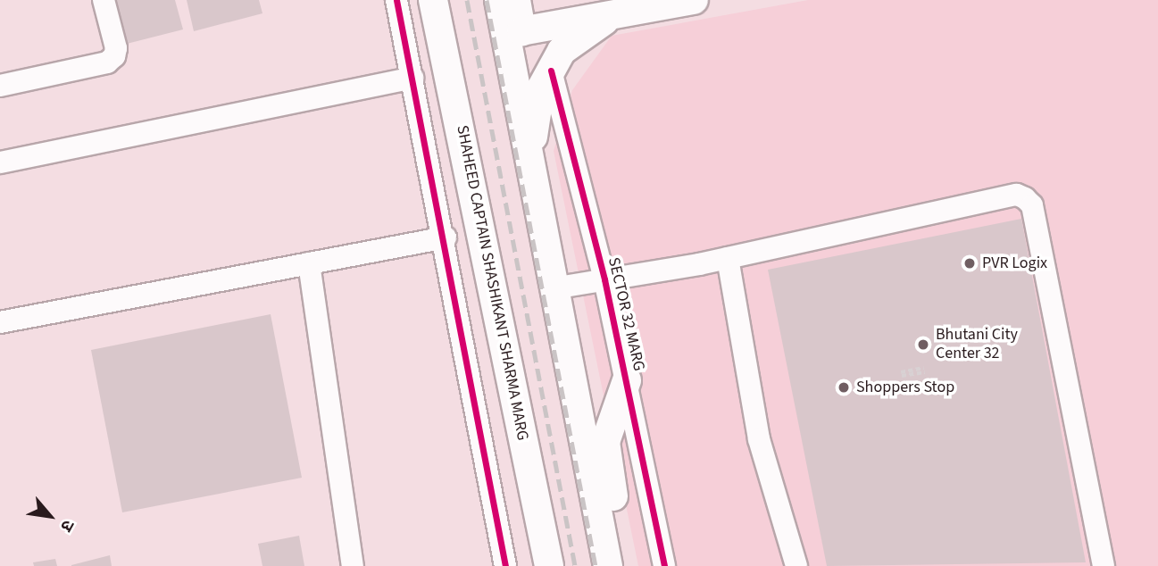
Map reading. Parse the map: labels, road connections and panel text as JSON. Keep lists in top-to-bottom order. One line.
{"streets":{"main road":["SHAHEED CAPTAIN SHASHIKANT SHARMA MARG"],"street":["SECTOR 32 MARG"]},"places":["PVR Logix","Bhutani City Center 32","Shoppers Stop"],"north":"bottom right"}
